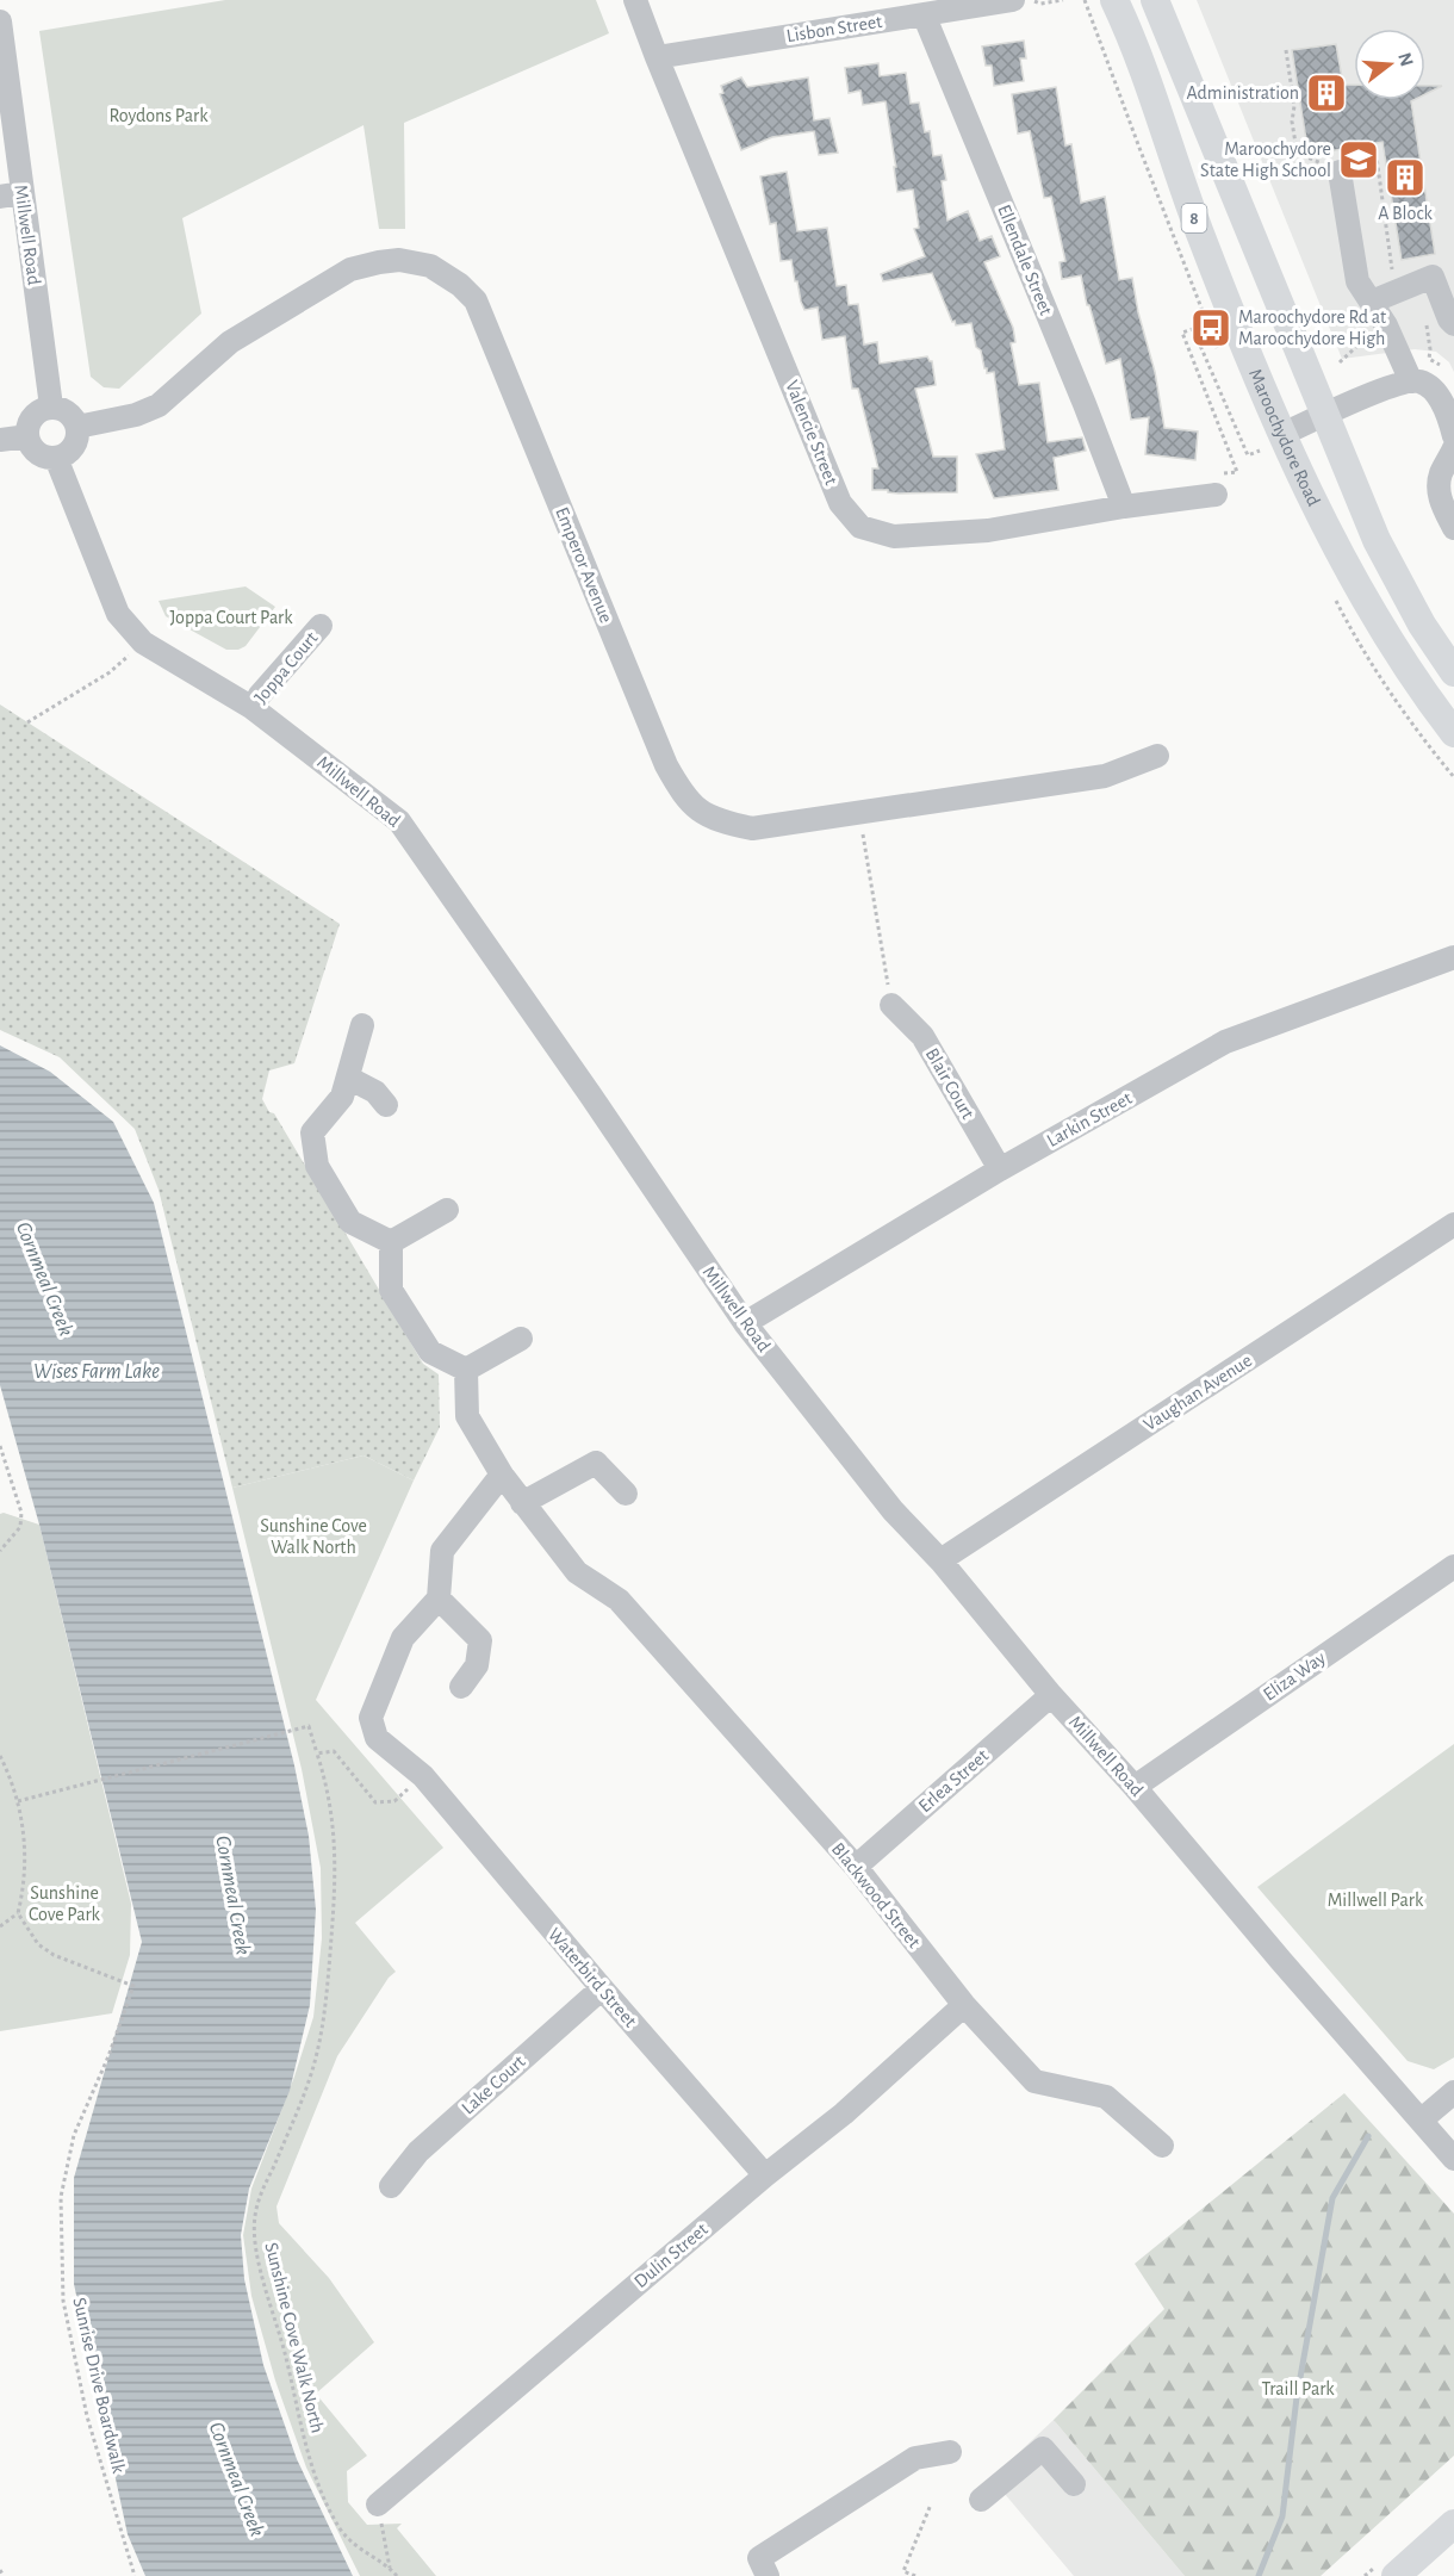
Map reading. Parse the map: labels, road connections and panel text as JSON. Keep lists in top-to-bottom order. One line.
{"streets":{"main road":["8","Maroochydore Road"],"street":["Lisbon Street","Millwell Road","Ellendale Street","Valencie Street","Emperor Avenue","Joppa Court","Blair Court","Larkin Street","Vaughan Avenue","Eliza Way","Erlea Street","Blackwood Street","Waterbird Street","Lake Court","Dulin Street"],"path":["Sunshine Cove Walk North","Sunrise Drive Boardwalk"]},"crossings":[["Lisbon Street","Ellendale Street"],["Lisbon Street","Valencie Street"],["Millwell Road","Emperor Avenue"],["Millwell Road","Joppa Court"],["Millwell Road","Larkin Street"],["Millwell Road","Vaughan Avenue"],["Millwell Road","Eliza Way"],["Millwell Road","Erlea Street"],["Ellendale Street","Valencie Street"],["Blair Court","Larkin Street"],["Erlea Street","Blackwood Street"],["Blackwood Street","Dulin Street"],["Waterbird Street","Lake Court"],["Waterbird Street","Dulin Street"]],"water":["Cornmeal Creek","Wises Farm Lake"],"parks":["Roydons Park","Joppa Court Park","Sunshine Cove Walk North","Sunshine Cove Park","Millwell Park","Traill Park"],"places":{"building":["Administration","A Block"],"school or university":["Maroochydore State High School"],"bus stop":["Maroochydore Rd at Maroochydore High"]},"north":"right"}
